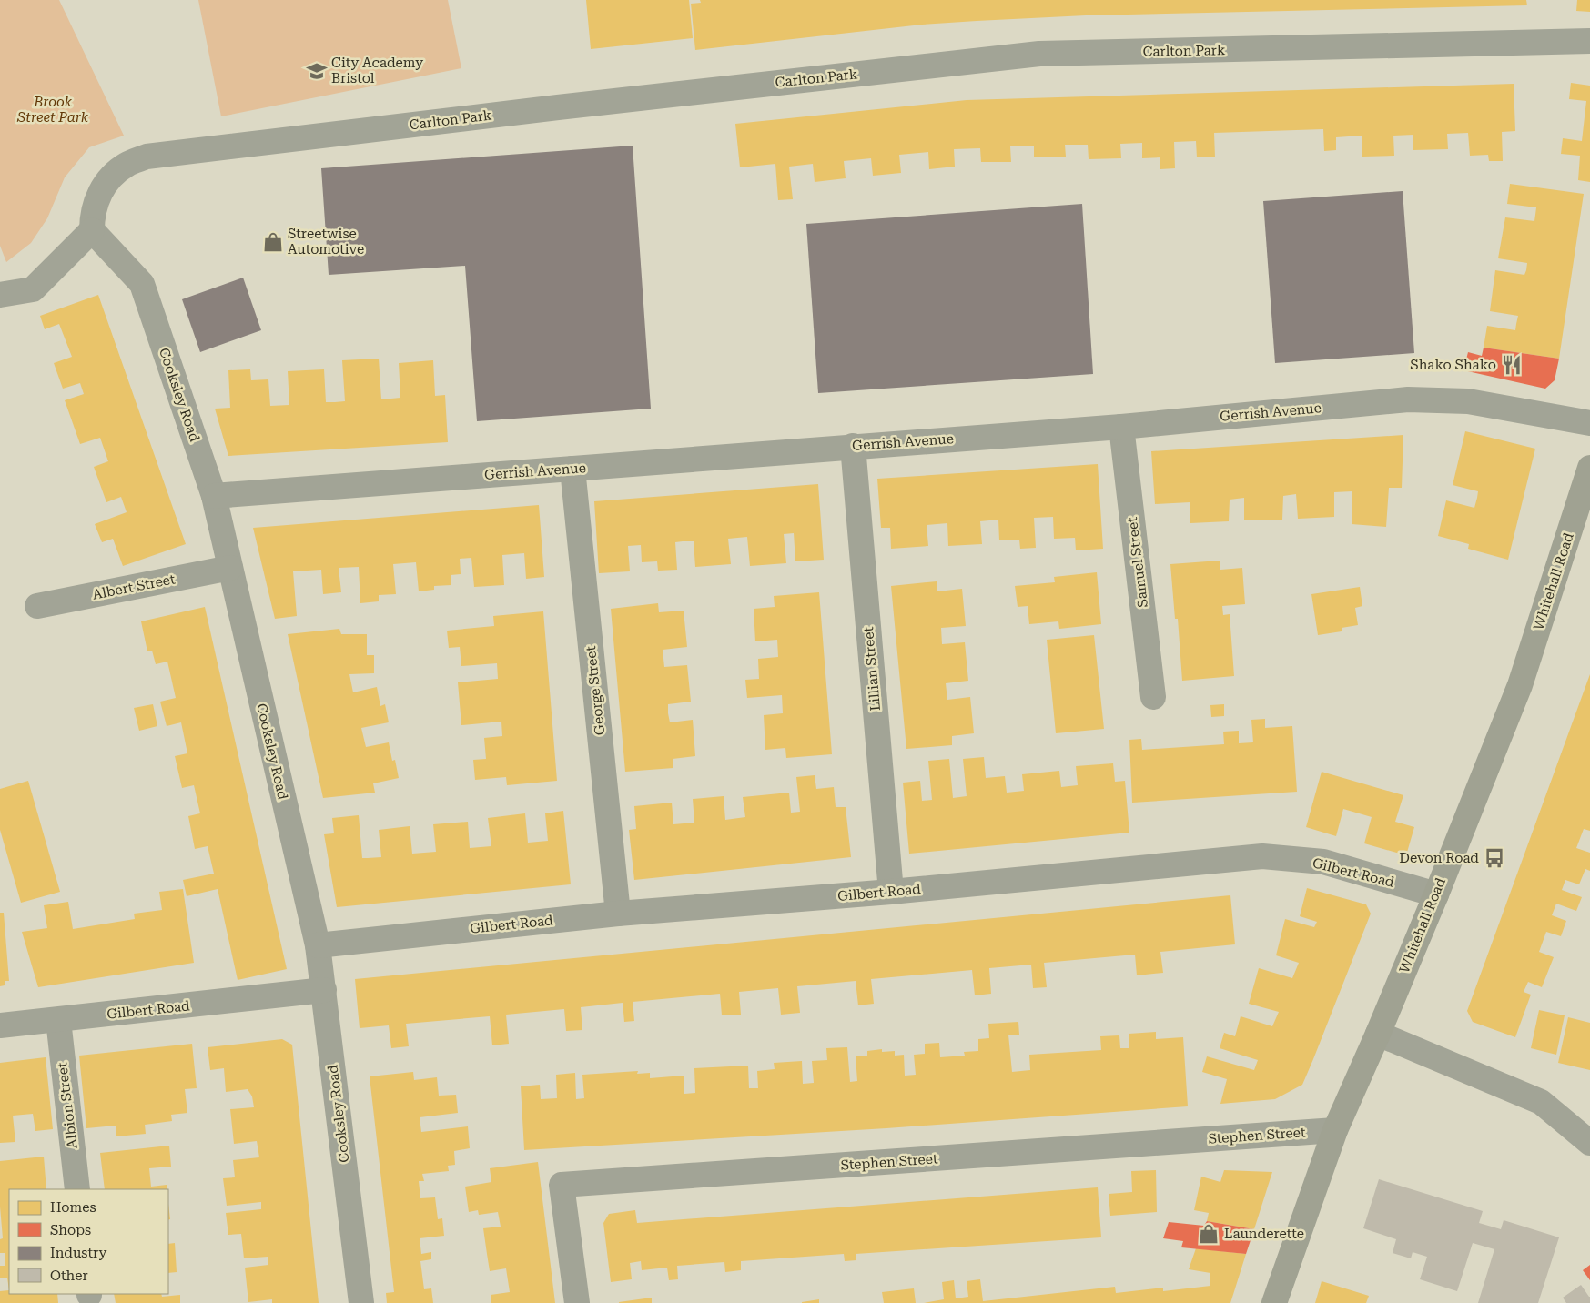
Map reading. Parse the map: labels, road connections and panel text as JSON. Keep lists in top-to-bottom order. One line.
{"streets":{"main road":["Whitehall Road"],"street":["Carlton Park","Cooksley Road","Gerrish Avenue","Samuel Street","Albert Street","Lillian Street","George Street","Gilbert Road","Albion Street","Stephen Street"]},"crossings":[["Carlton Park","Cooksley Road"],["Cooksley Road","Gerrish Avenue"],["Cooksley Road","Albert Street"],["Cooksley Road","Gilbert Road"],["Gerrish Avenue","Samuel Street"],["Gerrish Avenue","Lillian Street"],["Gerrish Avenue","George Street"],["Whitehall Road","Gilbert Road"],["Whitehall Road","Stephen Street"],["Lillian Street","Gilbert Road"],["George Street","Gilbert Road"],["Gilbert Road","Albion Street"]],"parks":["Brook Street Park"],"places":{"school or university":["City Academy Bristol"],"shop":["Streetwise Automotive","Launderette"],"restaurant":["Shako Shako"],"bus stop":["Devon Road"]},"legend":["Homes","Shops","Industry","Other"]}
